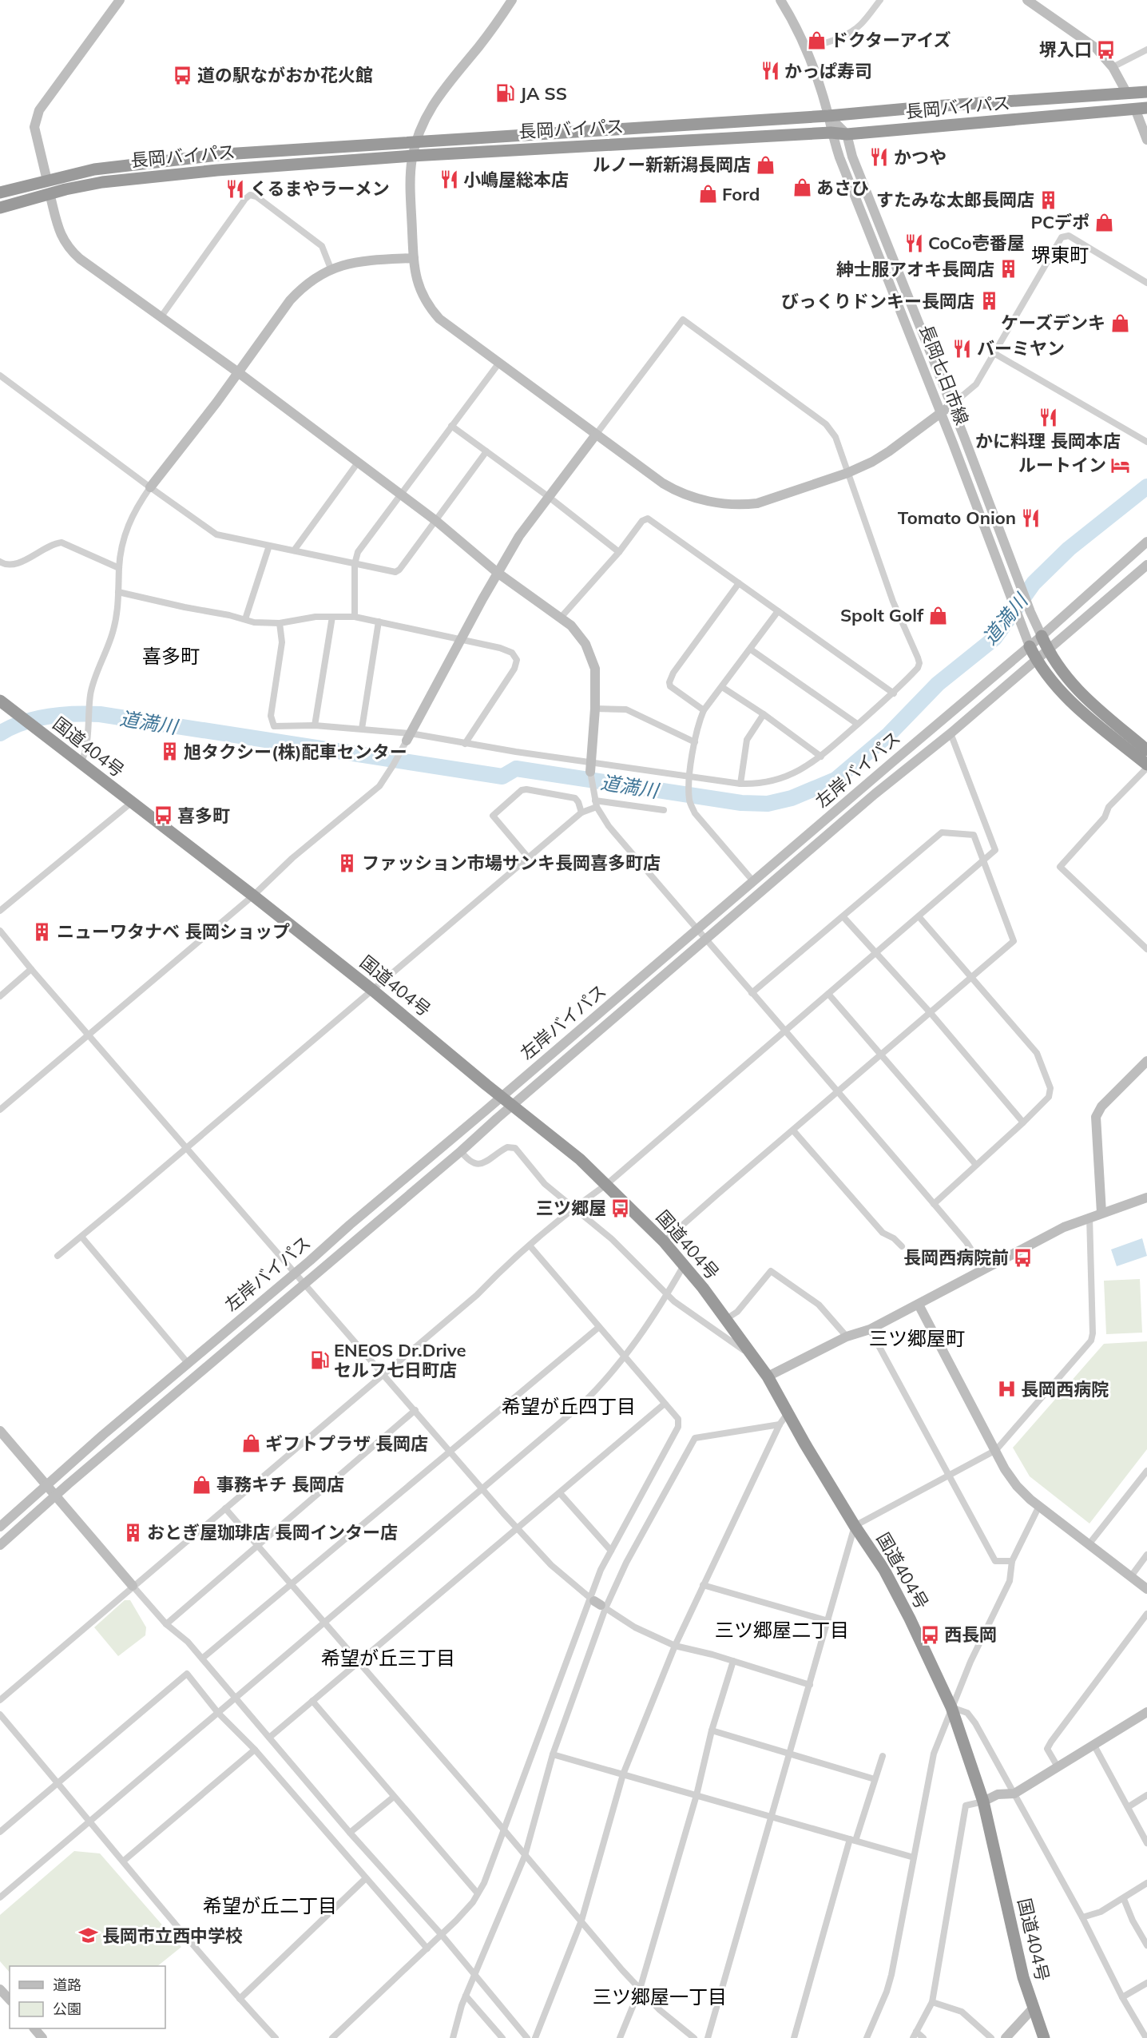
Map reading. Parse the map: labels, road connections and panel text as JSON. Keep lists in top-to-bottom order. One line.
{"streets":{"highway":["長岡バイパス","国道404号"],"street":["長岡七日市線","左岸バイパス"]},"crossings":[["長岡バイパス","長岡七日市線"],["長岡七日市線","左岸バイパス"],["国道404号","左岸バイパス"]],"districts":["堺東町","喜多町","三ツ郷屋町","希望が丘四丁目","三ツ郷屋二丁目","希望が丘三丁目","希望が丘二丁目","三ツ郷屋一丁目"],"water":["道満川"],"places":{"shop":["ドクターアイズ","ルノー新新潟長岡店","あさひ","Ford","PCデポ","ケーズデンキ","Spolt Golf","ギフトプラザ 長岡店","事務キチ 長岡店"],"bus stop":["堺入口","道の駅ながおか花火館","喜多町","三ツ郷屋","長岡西病院前","西長岡"],"restaurant":["かっぱ寿司","かつや","小嶋屋総本店","くるまやラーメン","CoCo壱番屋","バーミヤン","かに料理 長岡本店","Tomato Onion"],"fuel station":["JA SS","ENEOS Dr.Drive セルフ七日町店"],"building":["すたみな太郎長岡店","紳士服アオキ長岡店","びっくりドンキー長岡店","旭タクシー(株)配車センター","ファッション市場サンキ長岡喜多町店","ニューワタナベ 長岡ショップ","おとぎ屋珈琲店 長岡インター店"],"hotel":["ルートイン"],"hospital":["長岡西病院"],"school or university":["長岡市立西中学校"]},"legend":["道路","公園"]}
